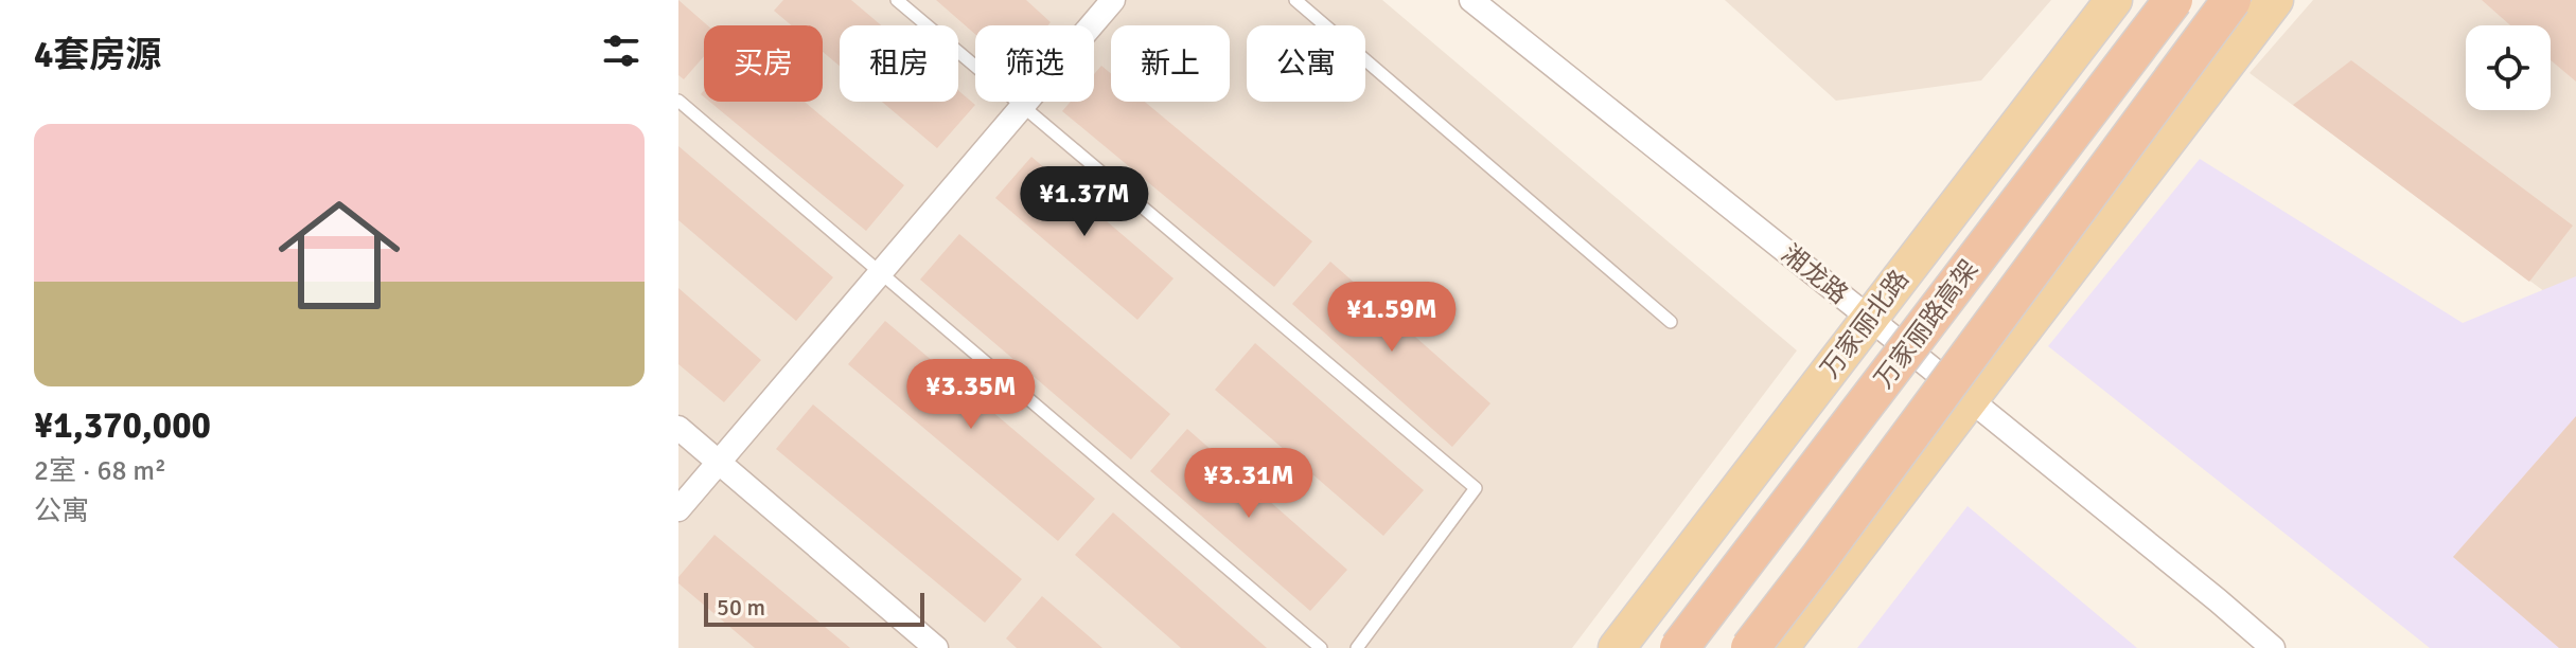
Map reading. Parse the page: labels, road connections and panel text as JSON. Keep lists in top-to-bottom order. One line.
{"streets":{"highway":["万家丽路高架"],"main road":["万家丽北路"],"street":["湘龙路"]},"crossings":[["湘龙路","万家丽北路"]],"scale_bar":"50 m","page":{"heading":"4套房源","chip":["买房","租房","筛选","新上","公寓"],"list":[{"name":"¥1,370,000","note":"2室 · 68 m² · 公寓"}],"price":["¥1.37M","¥1.59M","¥3.35M","¥3.31M"],"scale":"50 m"}}
